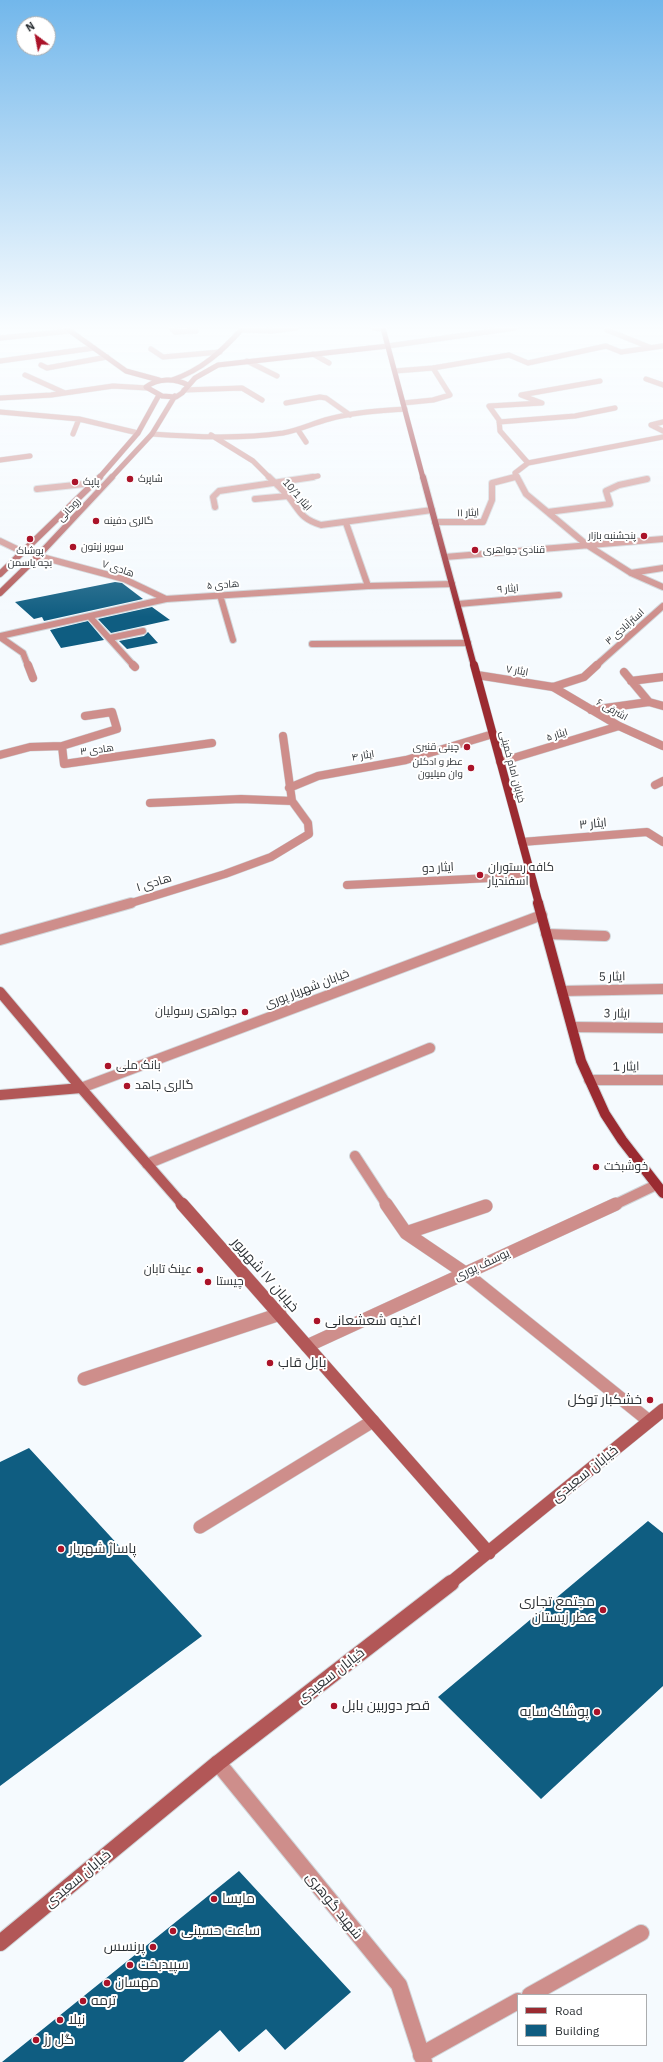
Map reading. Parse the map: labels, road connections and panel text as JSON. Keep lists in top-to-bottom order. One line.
{"streets":{"main road":["روحانی","خیابان امام خمینی","خیابان ۱۷ شهریور","خیابان سعیدی"],"street":["ایثار 10/1","ایثار ۱۱","هادی ۷","هادی ۵","ایثار ۹","استرآبادی ٣","ایثار ۷","اشرفی ۶","ایثار ۵","هادی ۳","ایثار ۴","ایثار ۳","ایثار دو","هادی ۱","ایثار 5","خیابان شهریار پوری","ایثار 3","ایثار 1","یوسف پوری","شهید گوهری"]},"crossings":[["ایثار 10/1","خیابان امام خمینی"],["روحانی","هادی ۷"],["ایثار ۱۱","خیابان امام خمینی"],["هادی ۷","هادی ۵"],["هادی ۵","خیابان امام خمینی"],["ایثار ۹","خیابان امام خمینی"],["استرآبادی ٣","ایثار ۷"],["استرآبادی ٣","اشرفی ۶"],["ایثار ۷","اشرفی ۶"],["ایثار ۷","خیابان امام خمینی"],["اشرفی ۶","ایثار ۵"],["ایثار ۵","خیابان امام خمینی"],["ایثار ۴","خیابان امام خمینی"],["خیابان امام خمینی","ایثار ۳"],["خیابان امام خمینی","ایثار دو"],["خیابان امام خمینی","ایثار 5"],["خیابان امام خمینی","خیابان شهریار پوری"],["خیابان امام خمینی","ایثار 3"],["خیابان امام خمینی","ایثار 1"],["خیابان امام خمینی","یوسف پوری"],["خیابان شهریار پوری","خیابان ۱۷ شهریور"],["یوسف پوری","خیابان ۱۷ شهریور"],["خیابان ۱۷ شهریور","خیابان سعیدی"],["خیابان سعیدی","شهید گوهری"]],"places":["شاپرک","پاپک","گالری دفینه","پنجشنبه بازار","پوشاک بچه یاسمن","سوپر زیتون","قنادی جواهری","چینی قنبری","عطر و ادکلن وان میلیون","کافه رستوران اسفندیار","جواهری رسولیان","بانک ملی","گالری جاهد","خوشبخت","عینک تابان","چیستا","اغذیه شعشعانی","بابل قاب","خشکبار توکل","پاساژ شهریار","مجتمع تجاری عطر زیستان","قصر دوربین بابل","پوشاک سایه","مایسا","ساعت حسینی","پرنسس","سپیدبخت","مهسان","ترمه","نیلا","گل رز"],"legend":["Road","Building"],"north":"top left"}
